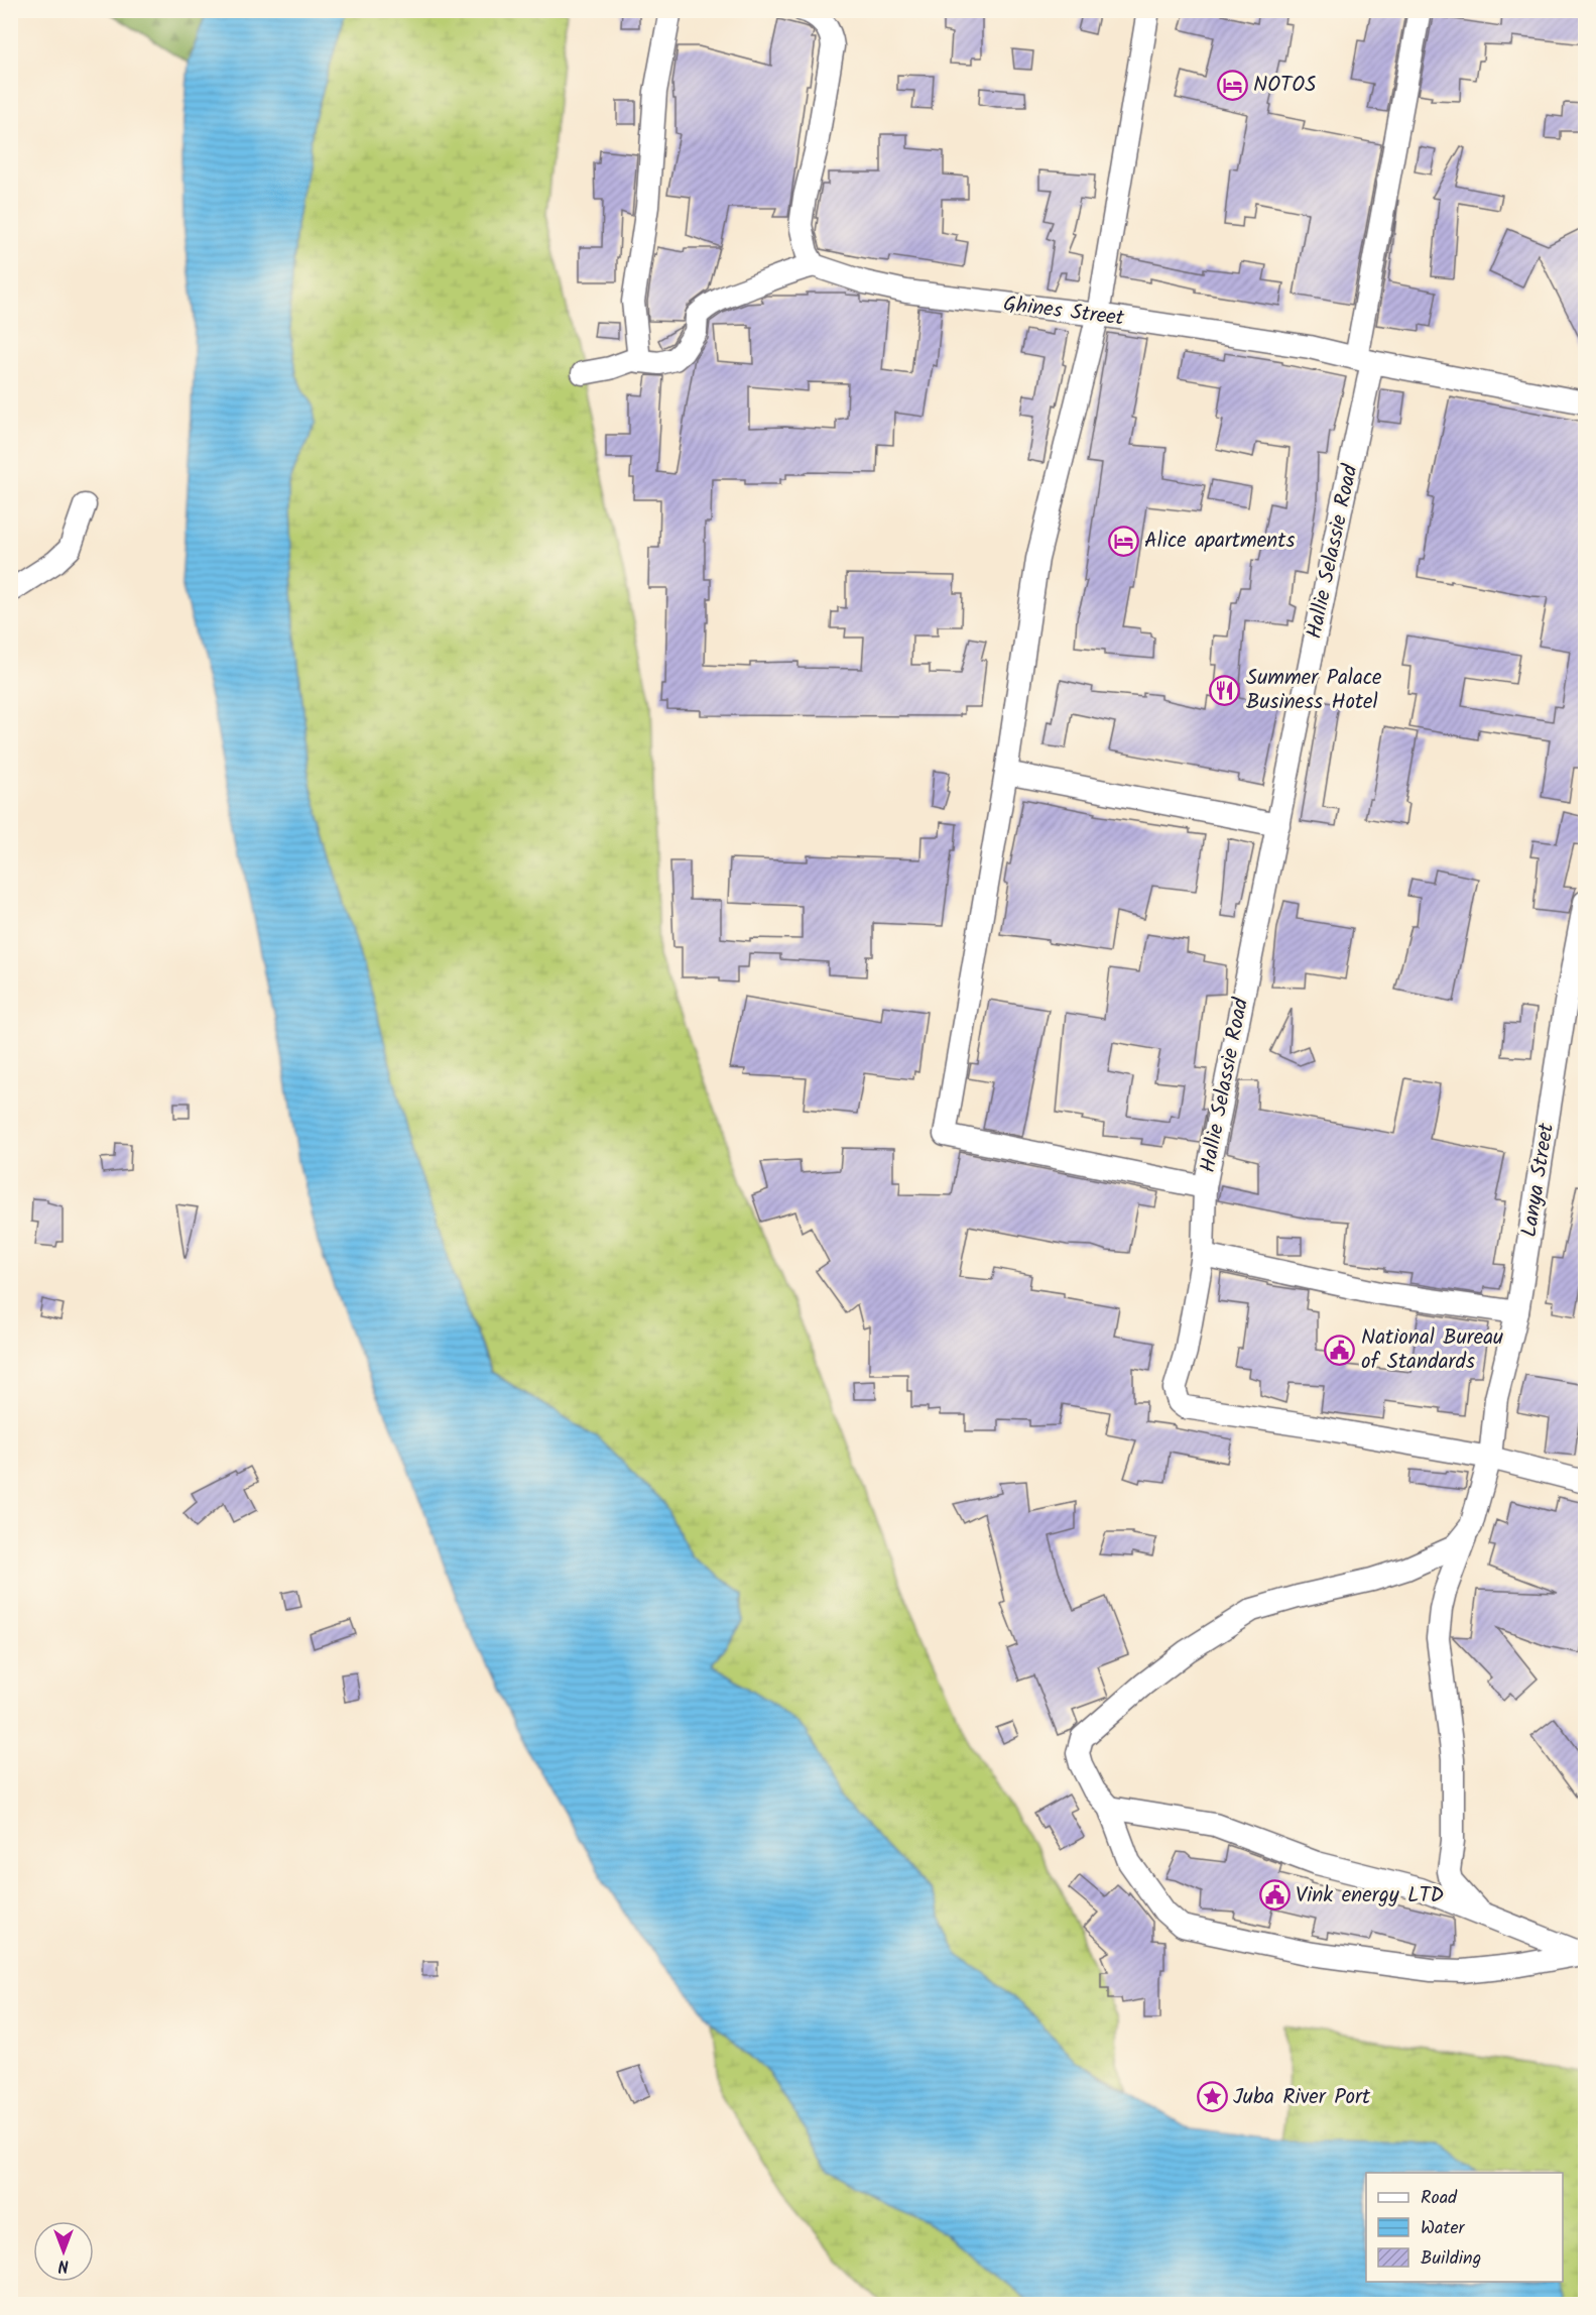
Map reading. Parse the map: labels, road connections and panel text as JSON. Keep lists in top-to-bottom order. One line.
{"streets":{"street":["Ghines Street","Hallie Selassie Road","Lanya Street"]},"crossings":[["Ghines Street","Hallie Selassie Road"],["Hallie Selassie Road","Lanya Street"]],"places":{"hotel":["NOTOS","Alice apartments"],"restaurant":["Summer Palace Business Hotel"],"public building":["National Bureau of Standards","Vink energy LTD"],"place":["Juba River Port"]},"legend":["Road","Water","Building"],"north":"bottom"}
